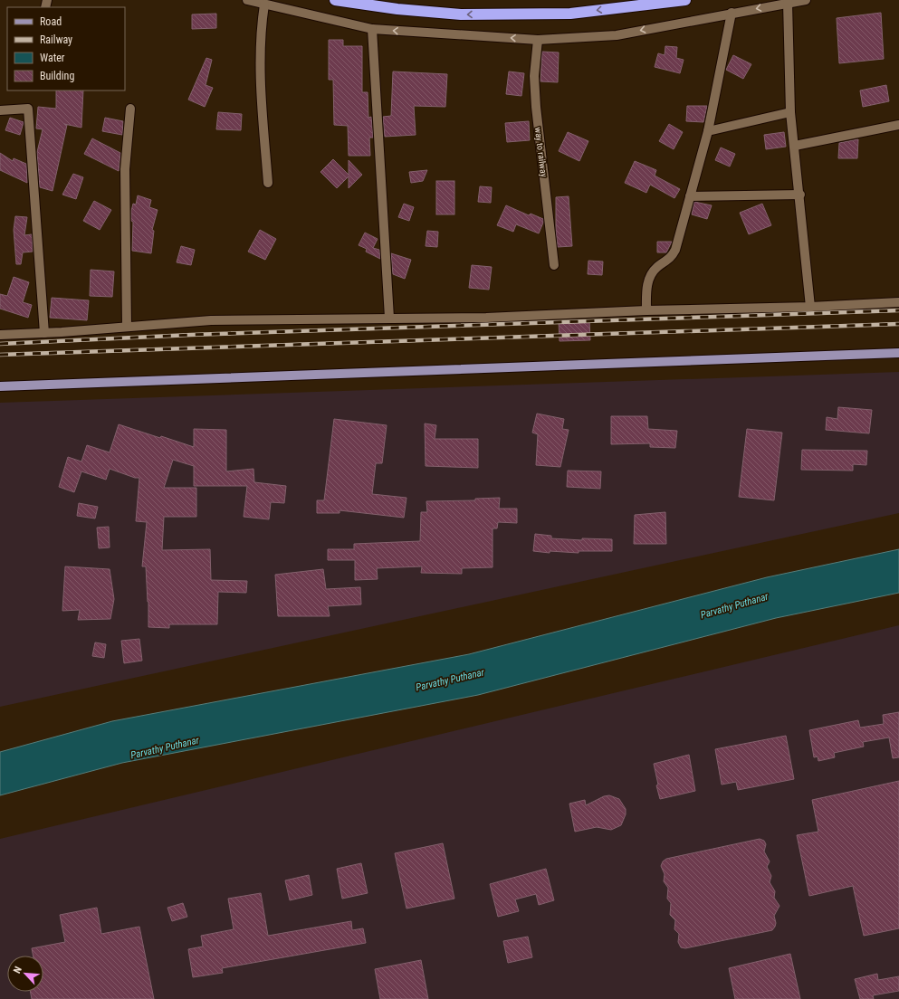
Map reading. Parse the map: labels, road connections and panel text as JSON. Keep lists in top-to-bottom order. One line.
{"streets":{"street":["way to railway"]},"water":["Parvathy Puthanar"],"legend":["Road","Railway","Water","Building"],"north":"top left"}
